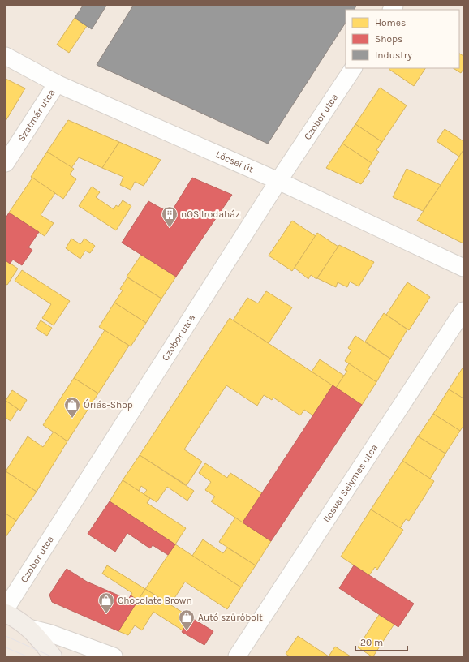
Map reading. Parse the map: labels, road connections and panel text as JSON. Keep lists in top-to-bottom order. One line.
{"streets":{"street":["Szatmár utca","Czobor utca","Lőcsei út","Ilosvai Selymes utca"]},"crossings":[["Szatmár utca","Lőcsei út"],["Czobor utca","Lőcsei út"]],"places":{"building":["nOS Irodaház"],"shop":["Óriás-Shop","Chocolate Brown","Autó szűrőbolt"]},"legend":["Homes","Shops","Industry"],"scale_bar":"20 m"}
